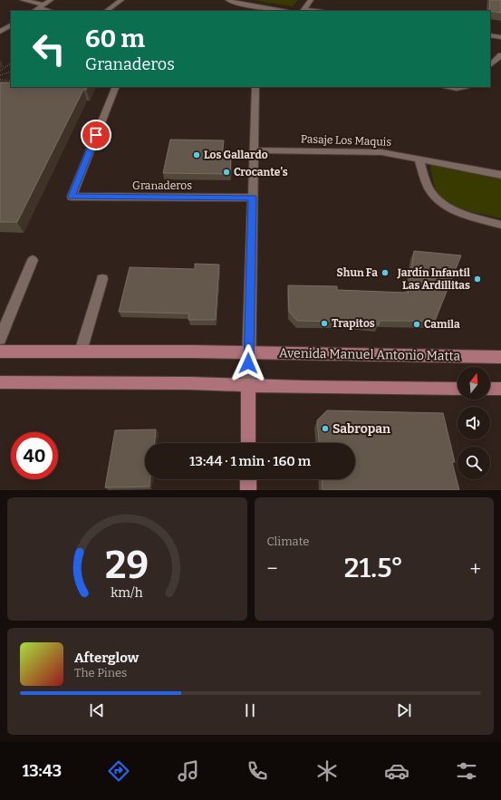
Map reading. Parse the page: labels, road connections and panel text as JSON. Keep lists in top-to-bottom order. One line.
{"streets":{"main road":["Avenida Manuel Antonio Matta"],"street":["Pasaje Los Maquis","Granaderos"]},"places":["Los Gallardo","Crocante's","Shun Fa","Jardín Infantil Las Ardillitas","Trapitos","Camila","Sabropan"],"north":"top","page":{"turn":["60 m","Granaderos"],"limit":"40","trip":"13:44 · 1 min · 160 m","tile":"Climate","heat":["−","21.5°","+"],"song":["Afterglow","The Pines"],"tabs":"13:43","gauge":["29","km/h"]}}
